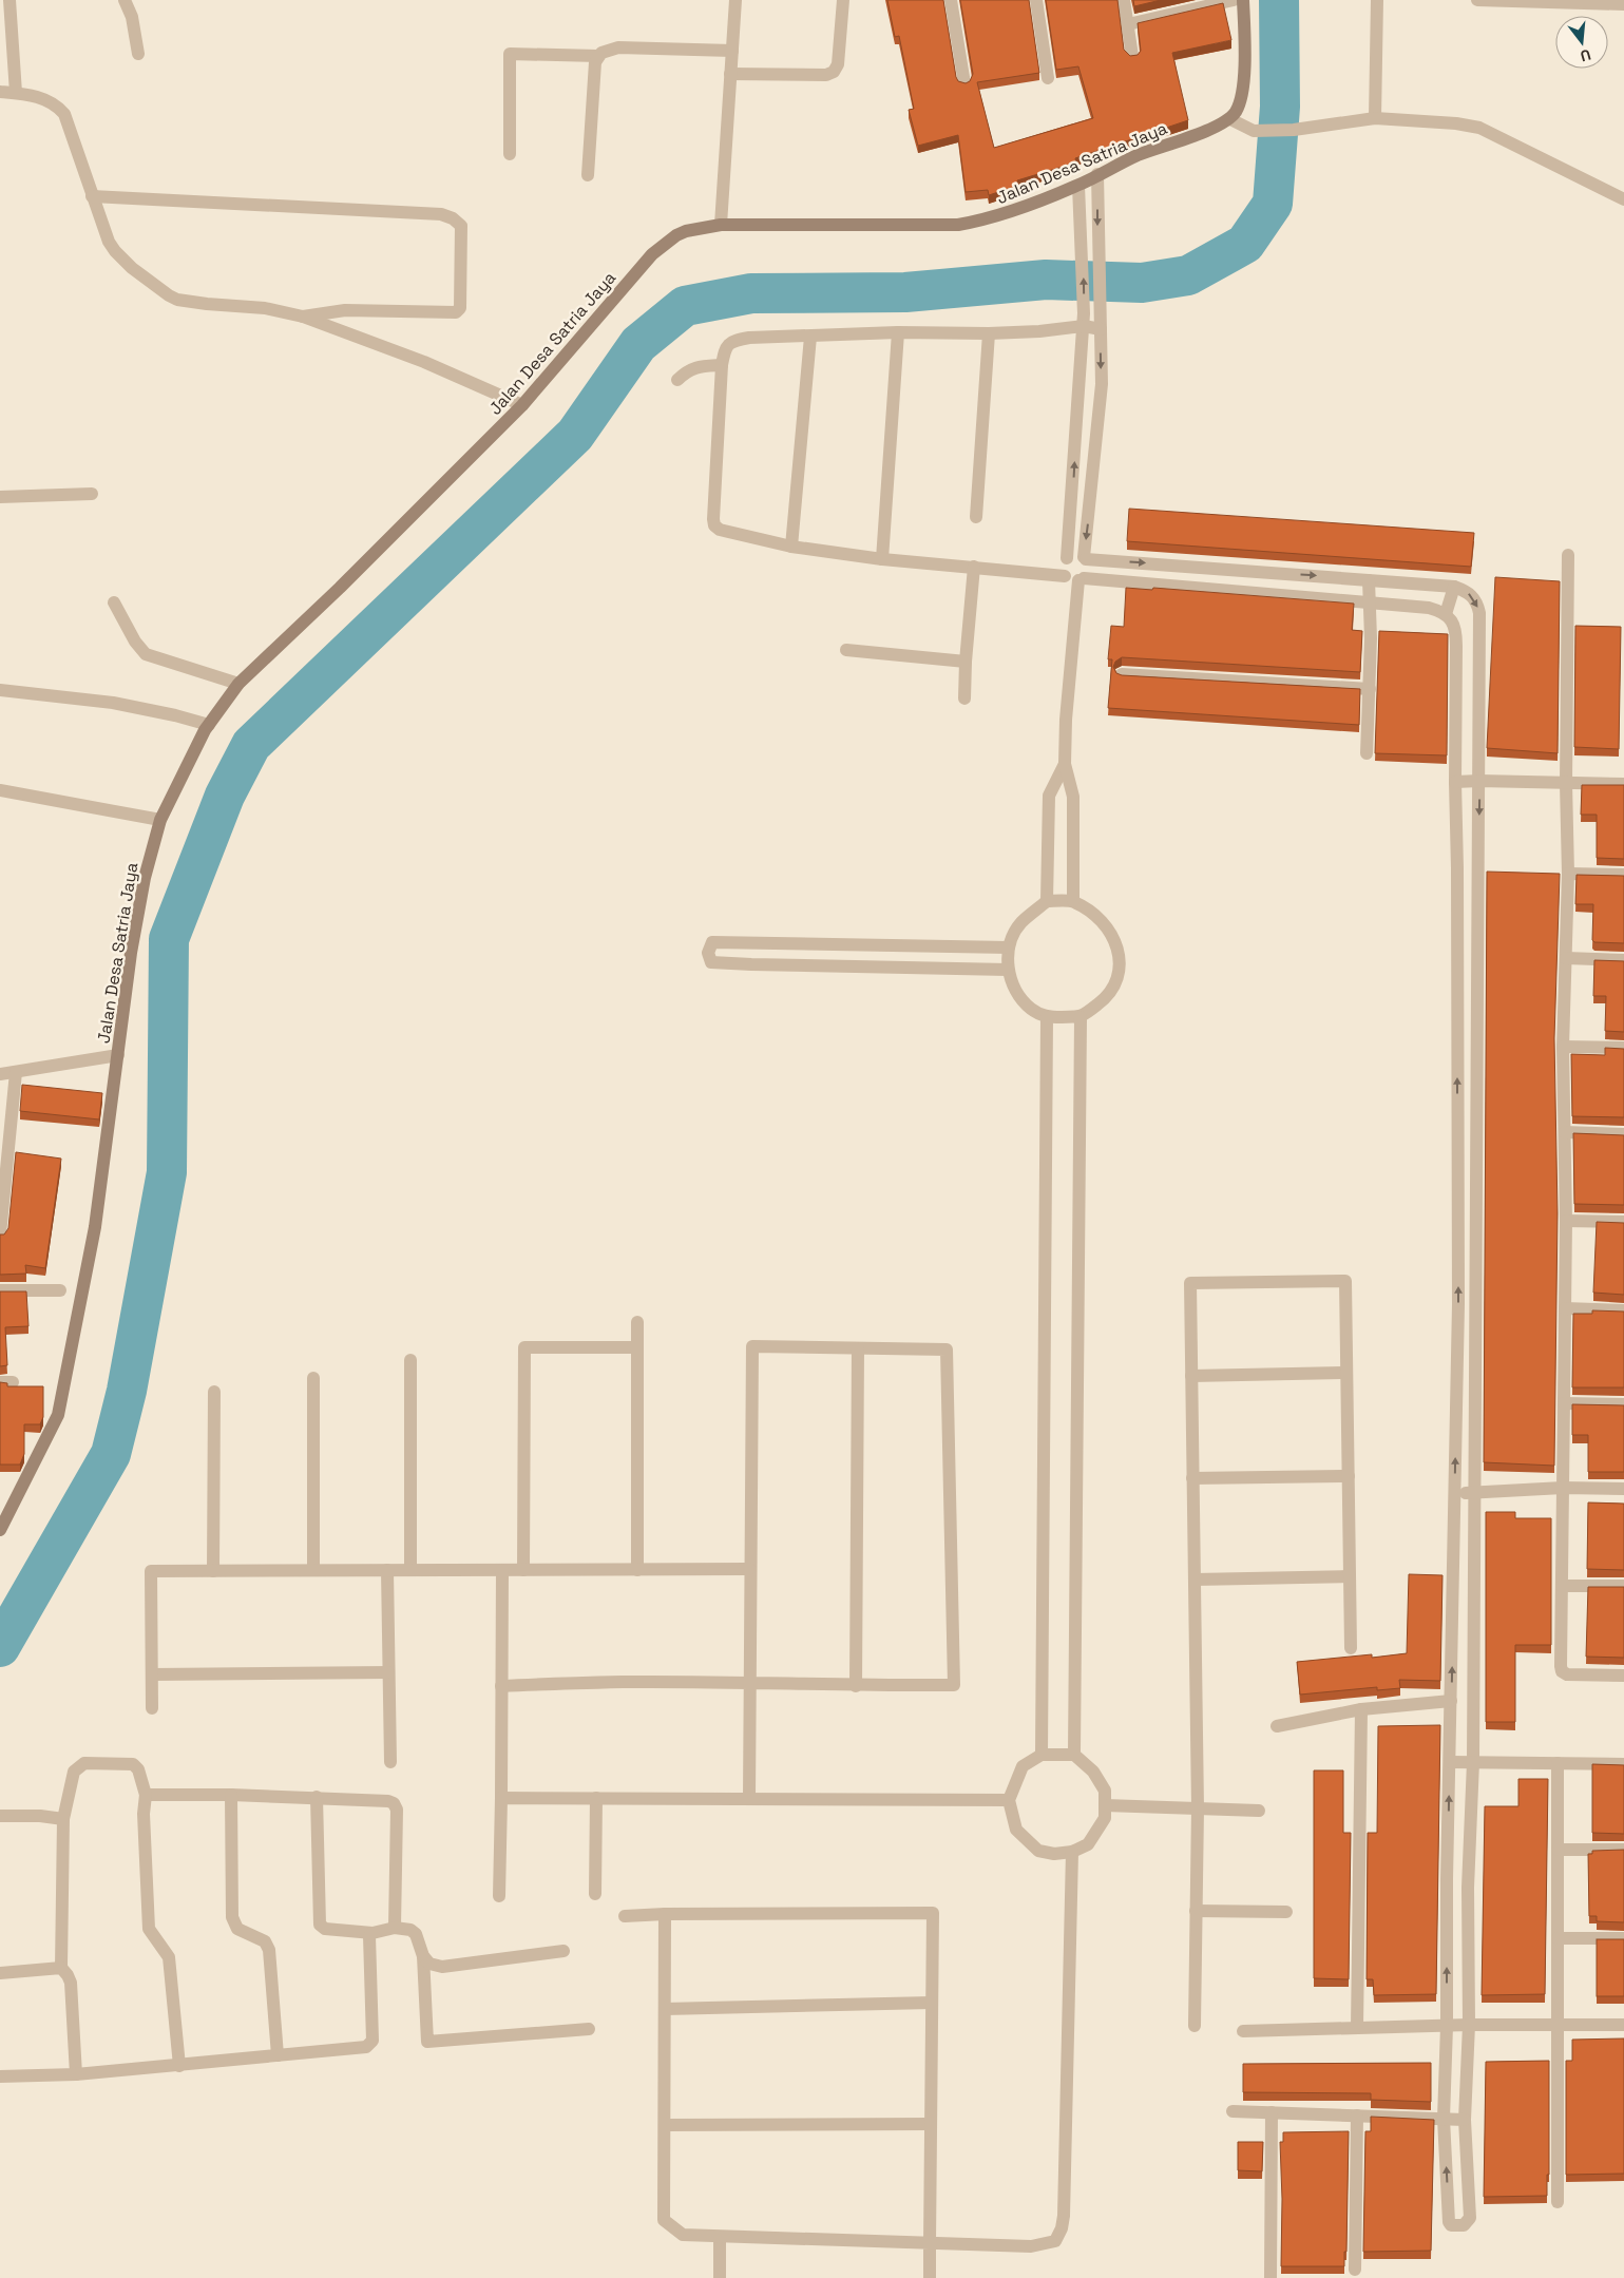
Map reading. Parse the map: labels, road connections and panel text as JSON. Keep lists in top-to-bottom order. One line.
{"streets":{"street":["Jalan Desa Satria Jaya"]},"north":"bottom"}
